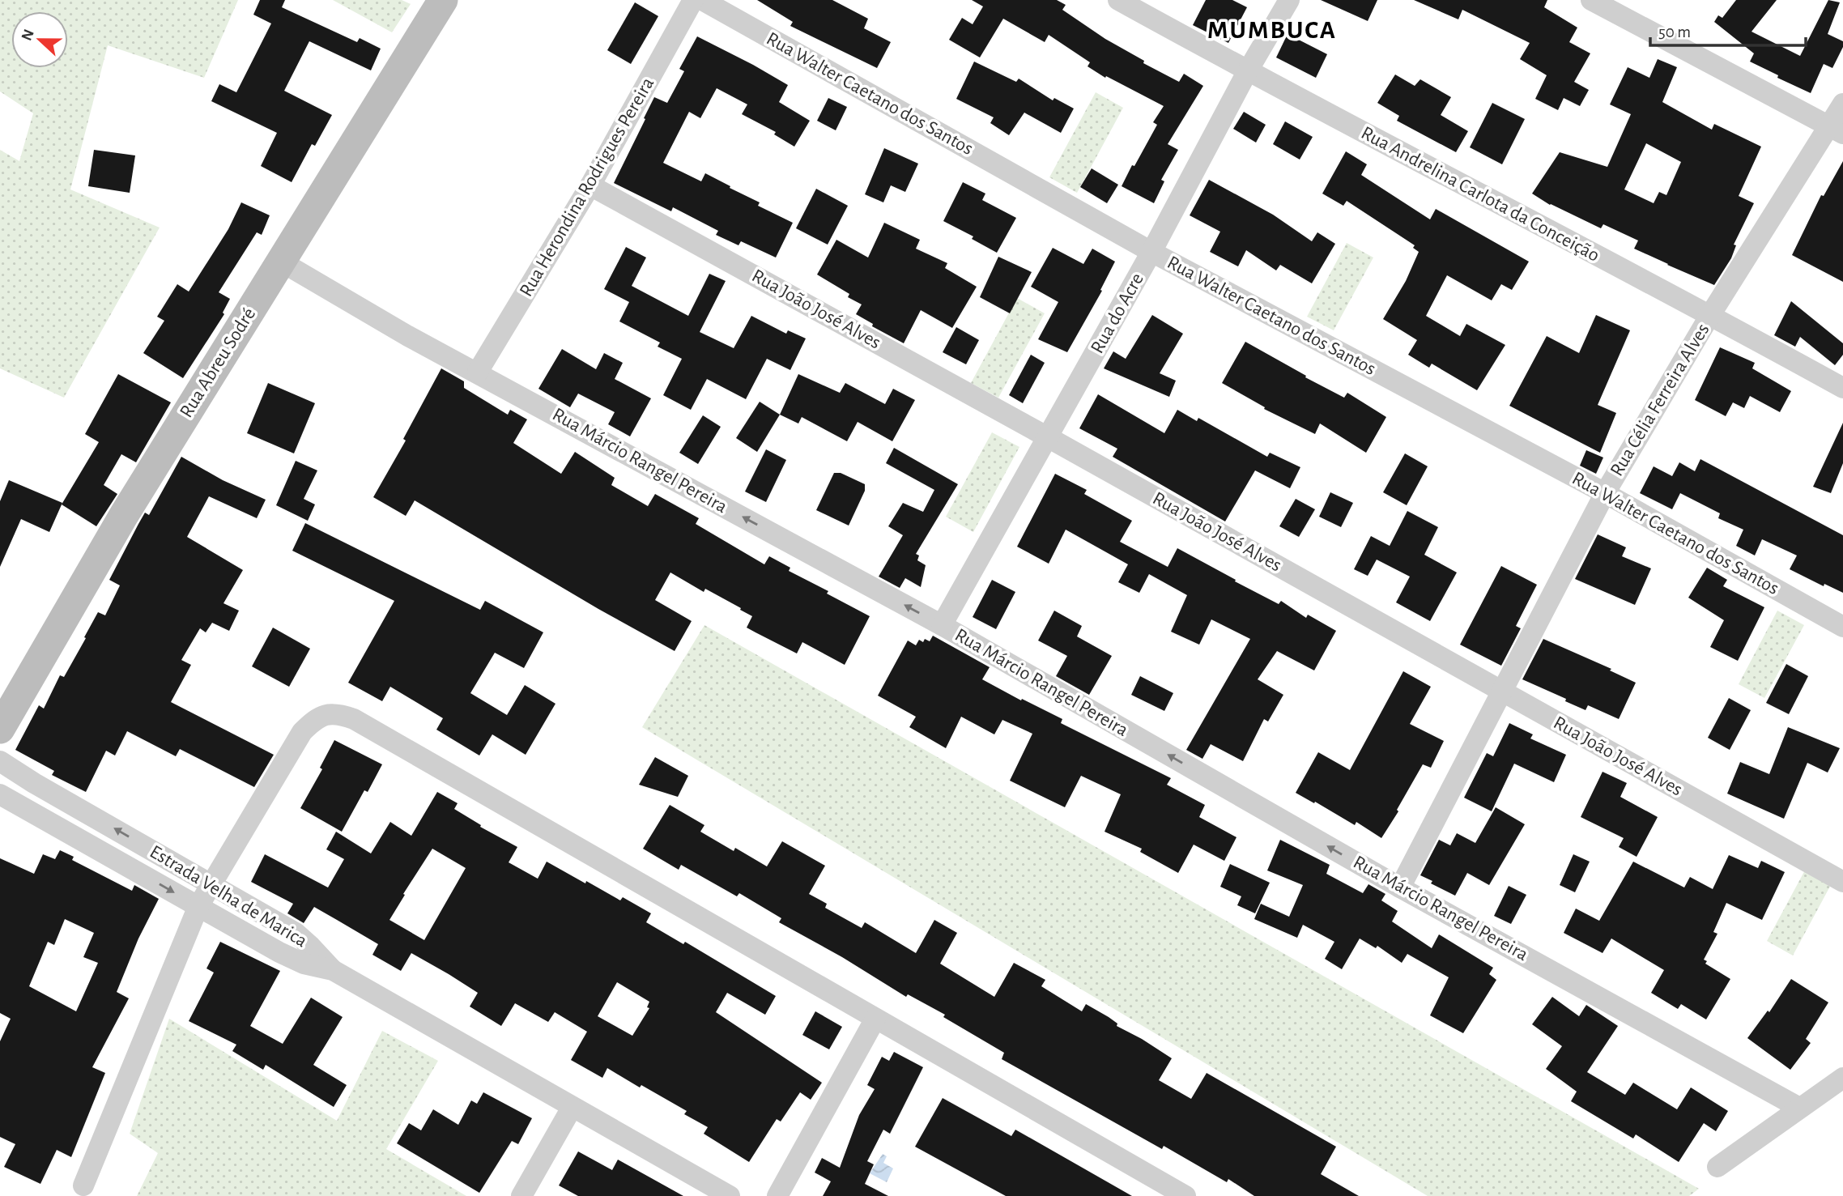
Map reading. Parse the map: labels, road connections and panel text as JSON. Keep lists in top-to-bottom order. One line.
{"streets":{"main road":["Rua Abreu Sodré"],"street":["Rua Walter Caetano dos Santos","Rua Herondina Rodrigues Pereira","Rua Andrelina Carlota da Conceição","Rua João José Alves","Rua do Acre","Rua Célia Ferreira Alves","Rua Márcio Rangel Pereira","Estrada Velha de Marica"]},"crossings":[["Rua Walter Caetano dos Santos","Rua do Acre"],["Rua Walter Caetano dos Santos","Rua Célia Ferreira Alves"],["Rua Herondina Rodrigues Pereira","Rua João José Alves"],["Rua Herondina Rodrigues Pereira","Rua Márcio Rangel Pereira"],["Rua Andrelina Carlota da Conceição","Rua do Acre"],["Rua Andrelina Carlota da Conceição","Rua Célia Ferreira Alves"],["Rua João José Alves","Rua do Acre"],["Rua João José Alves","Rua Célia Ferreira Alves"],["Rua do Acre","Rua Márcio Rangel Pereira"],["Rua Abreu Sodré","Rua Márcio Rangel Pereira"],["Rua Célia Ferreira Alves","Rua Márcio Rangel Pereira"]],"one_way":["Rua Márcio Rangel Pereira"],"districts":["MUMBUCA"],"scale_bar":"50 m","north":"left"}
